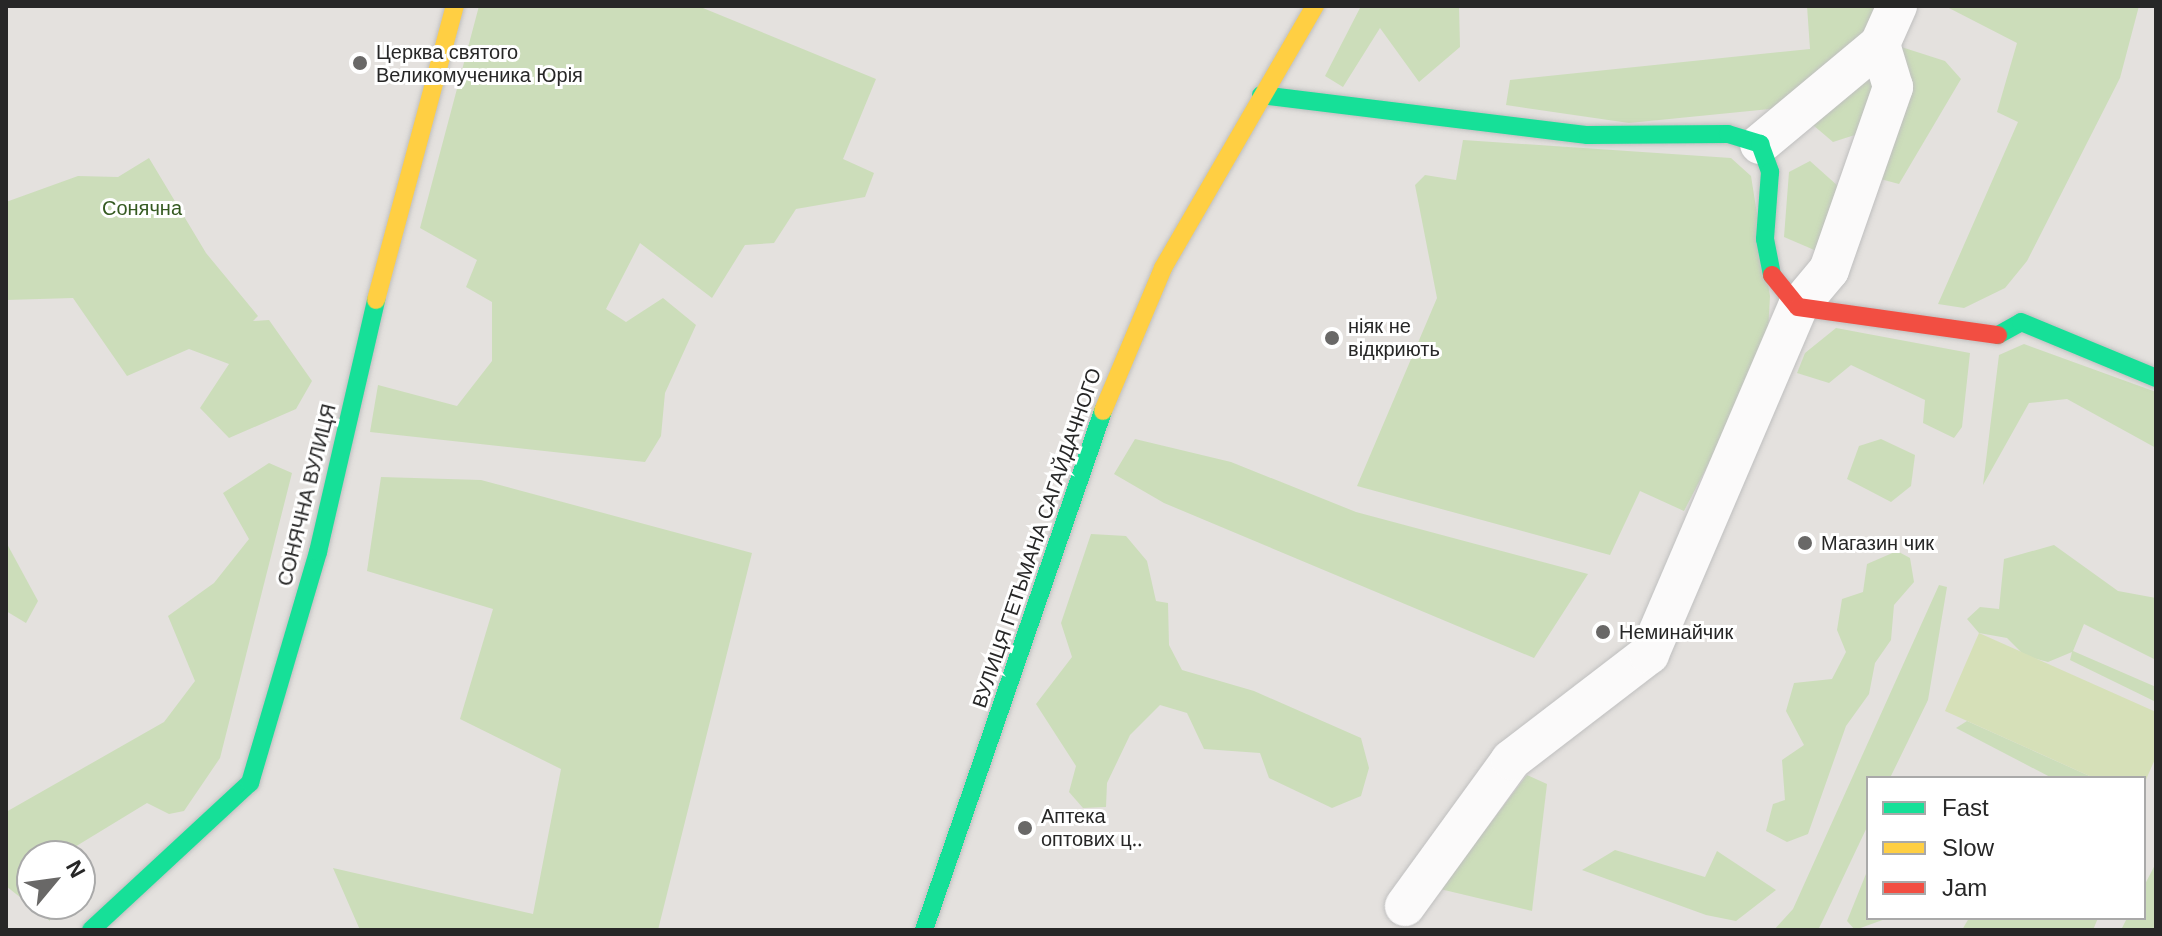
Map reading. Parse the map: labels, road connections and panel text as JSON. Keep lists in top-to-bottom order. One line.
{"streets":{"street":["СОНЯЧНА ВУЛИЦЯ","ВУЛИЦЯ ГЕТЬМАНА САГАЙДАЧНОГО"]},"parks":["Сонячна"],"places":["Церква святого Великомученика Юрія","ніяк не відкриють","Магазин чик","Неминайчик","Аптека оптових ц‥"],"legend":["Fast","Slow","Jam"],"north":"top right"}
